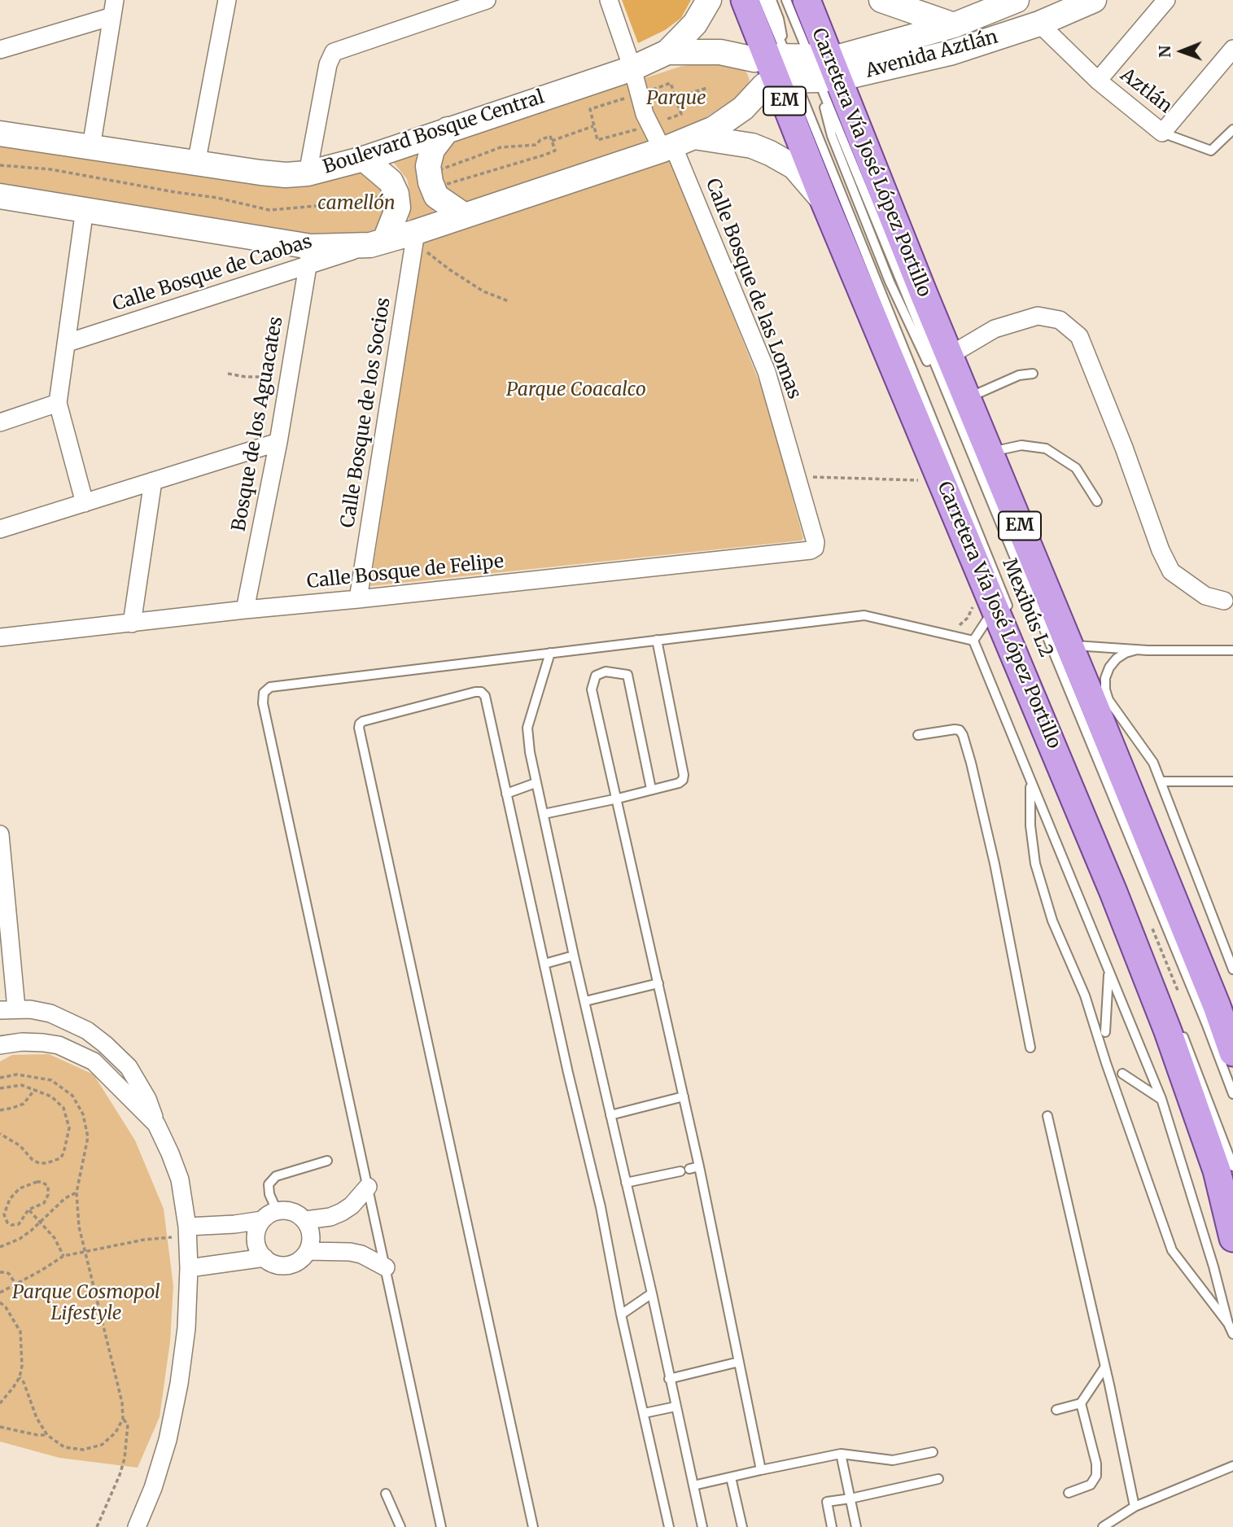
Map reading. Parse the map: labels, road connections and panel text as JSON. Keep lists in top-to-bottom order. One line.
{"streets":{"main road":["EM","Carretera Vía José López Portillo"],"street":["Avenida Aztlán","Aztlán","Boulevard Bosque Central","Calle Bosque de Caobas","Calle Bosque de las Lomas","Calle Bosque de los Socios","Bosque de los Aguacates","Calle Bosque de Felipe"],"lane":["Mexibús L2"]},"crossings":[["Avenida Aztlán","Aztlán"],["Avenida Aztlán","Boulevard Bosque Central"],["Avenida Aztlán","Carretera Vía José López Portillo"],["Avenida Aztlán","Mexibús L2"],["Boulevard Bosque Central","Carretera Vía José López Portillo"],["Boulevard Bosque Central","Calle Bosque de las Lomas"],["Boulevard Bosque Central","Mexibús L2"],["Carretera Vía José López Portillo","Mexibús L2"],["Calle Bosque de Caobas","Bosque de los Aguacates"],["Calle Bosque de las Lomas","Calle Bosque de Felipe"],["Calle Bosque de los Socios","Calle Bosque de Felipe"],["Bosque de los Aguacates","Calle Bosque de Felipe"]],"parks":["Parque","camellón","Parque Coacalco","Parque Cosmopol Lifestyle"],"north":"left"}
